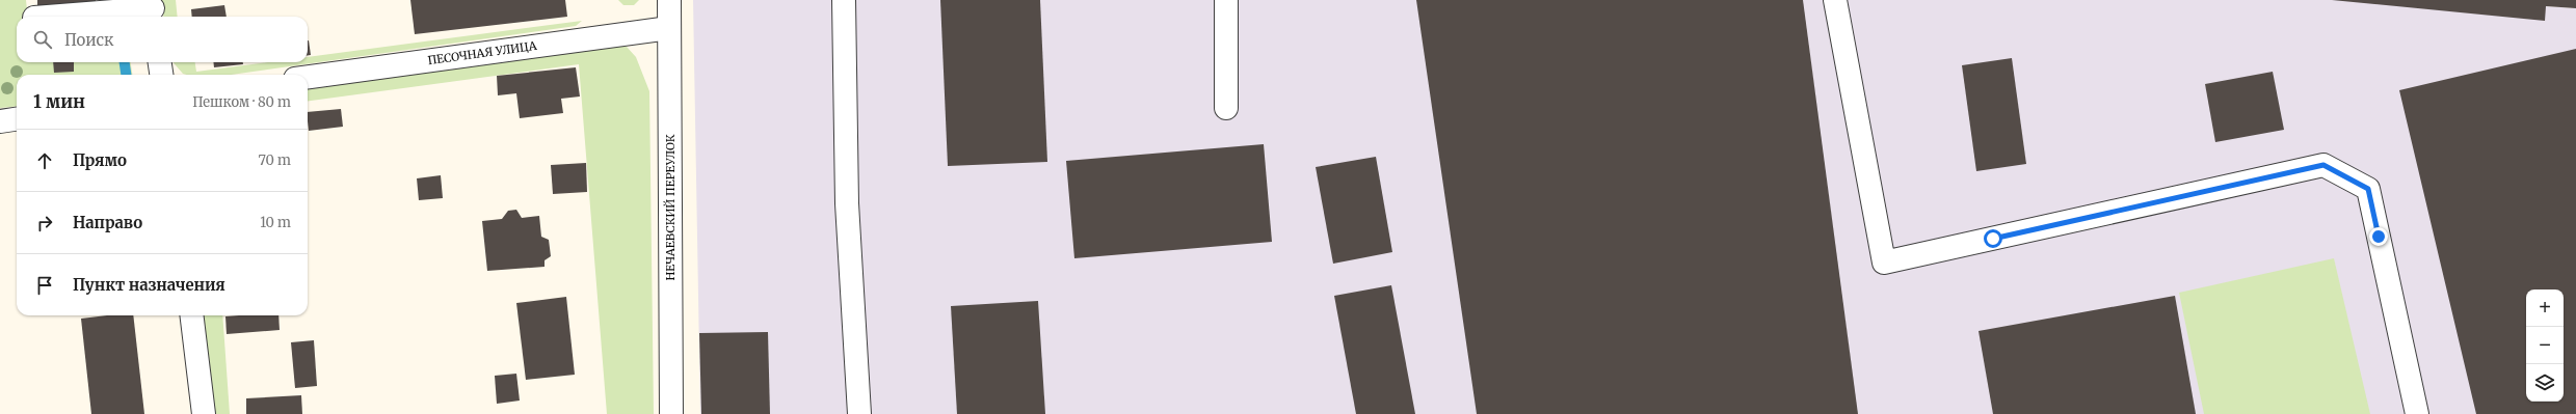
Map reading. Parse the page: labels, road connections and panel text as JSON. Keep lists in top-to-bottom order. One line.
{"streets":{"street":["ПЕСОЧНАЯ УЛИЦА","НЕЧАЕВСКИЙ ПЕРЕУЛОК"]},"crossings":[["ПЕСОЧНАЯ УЛИЦА","НЕЧАЕВСКИЙ ПЕРЕУЛОК"]],"page":{"search":"Поиск","heading":["1 мин","Пешком · 80 m"],"list":[["Прямо","70 m"],["Направо","10 m"],"Пункт назначения"],"map_buttons":["+","−"]}}
